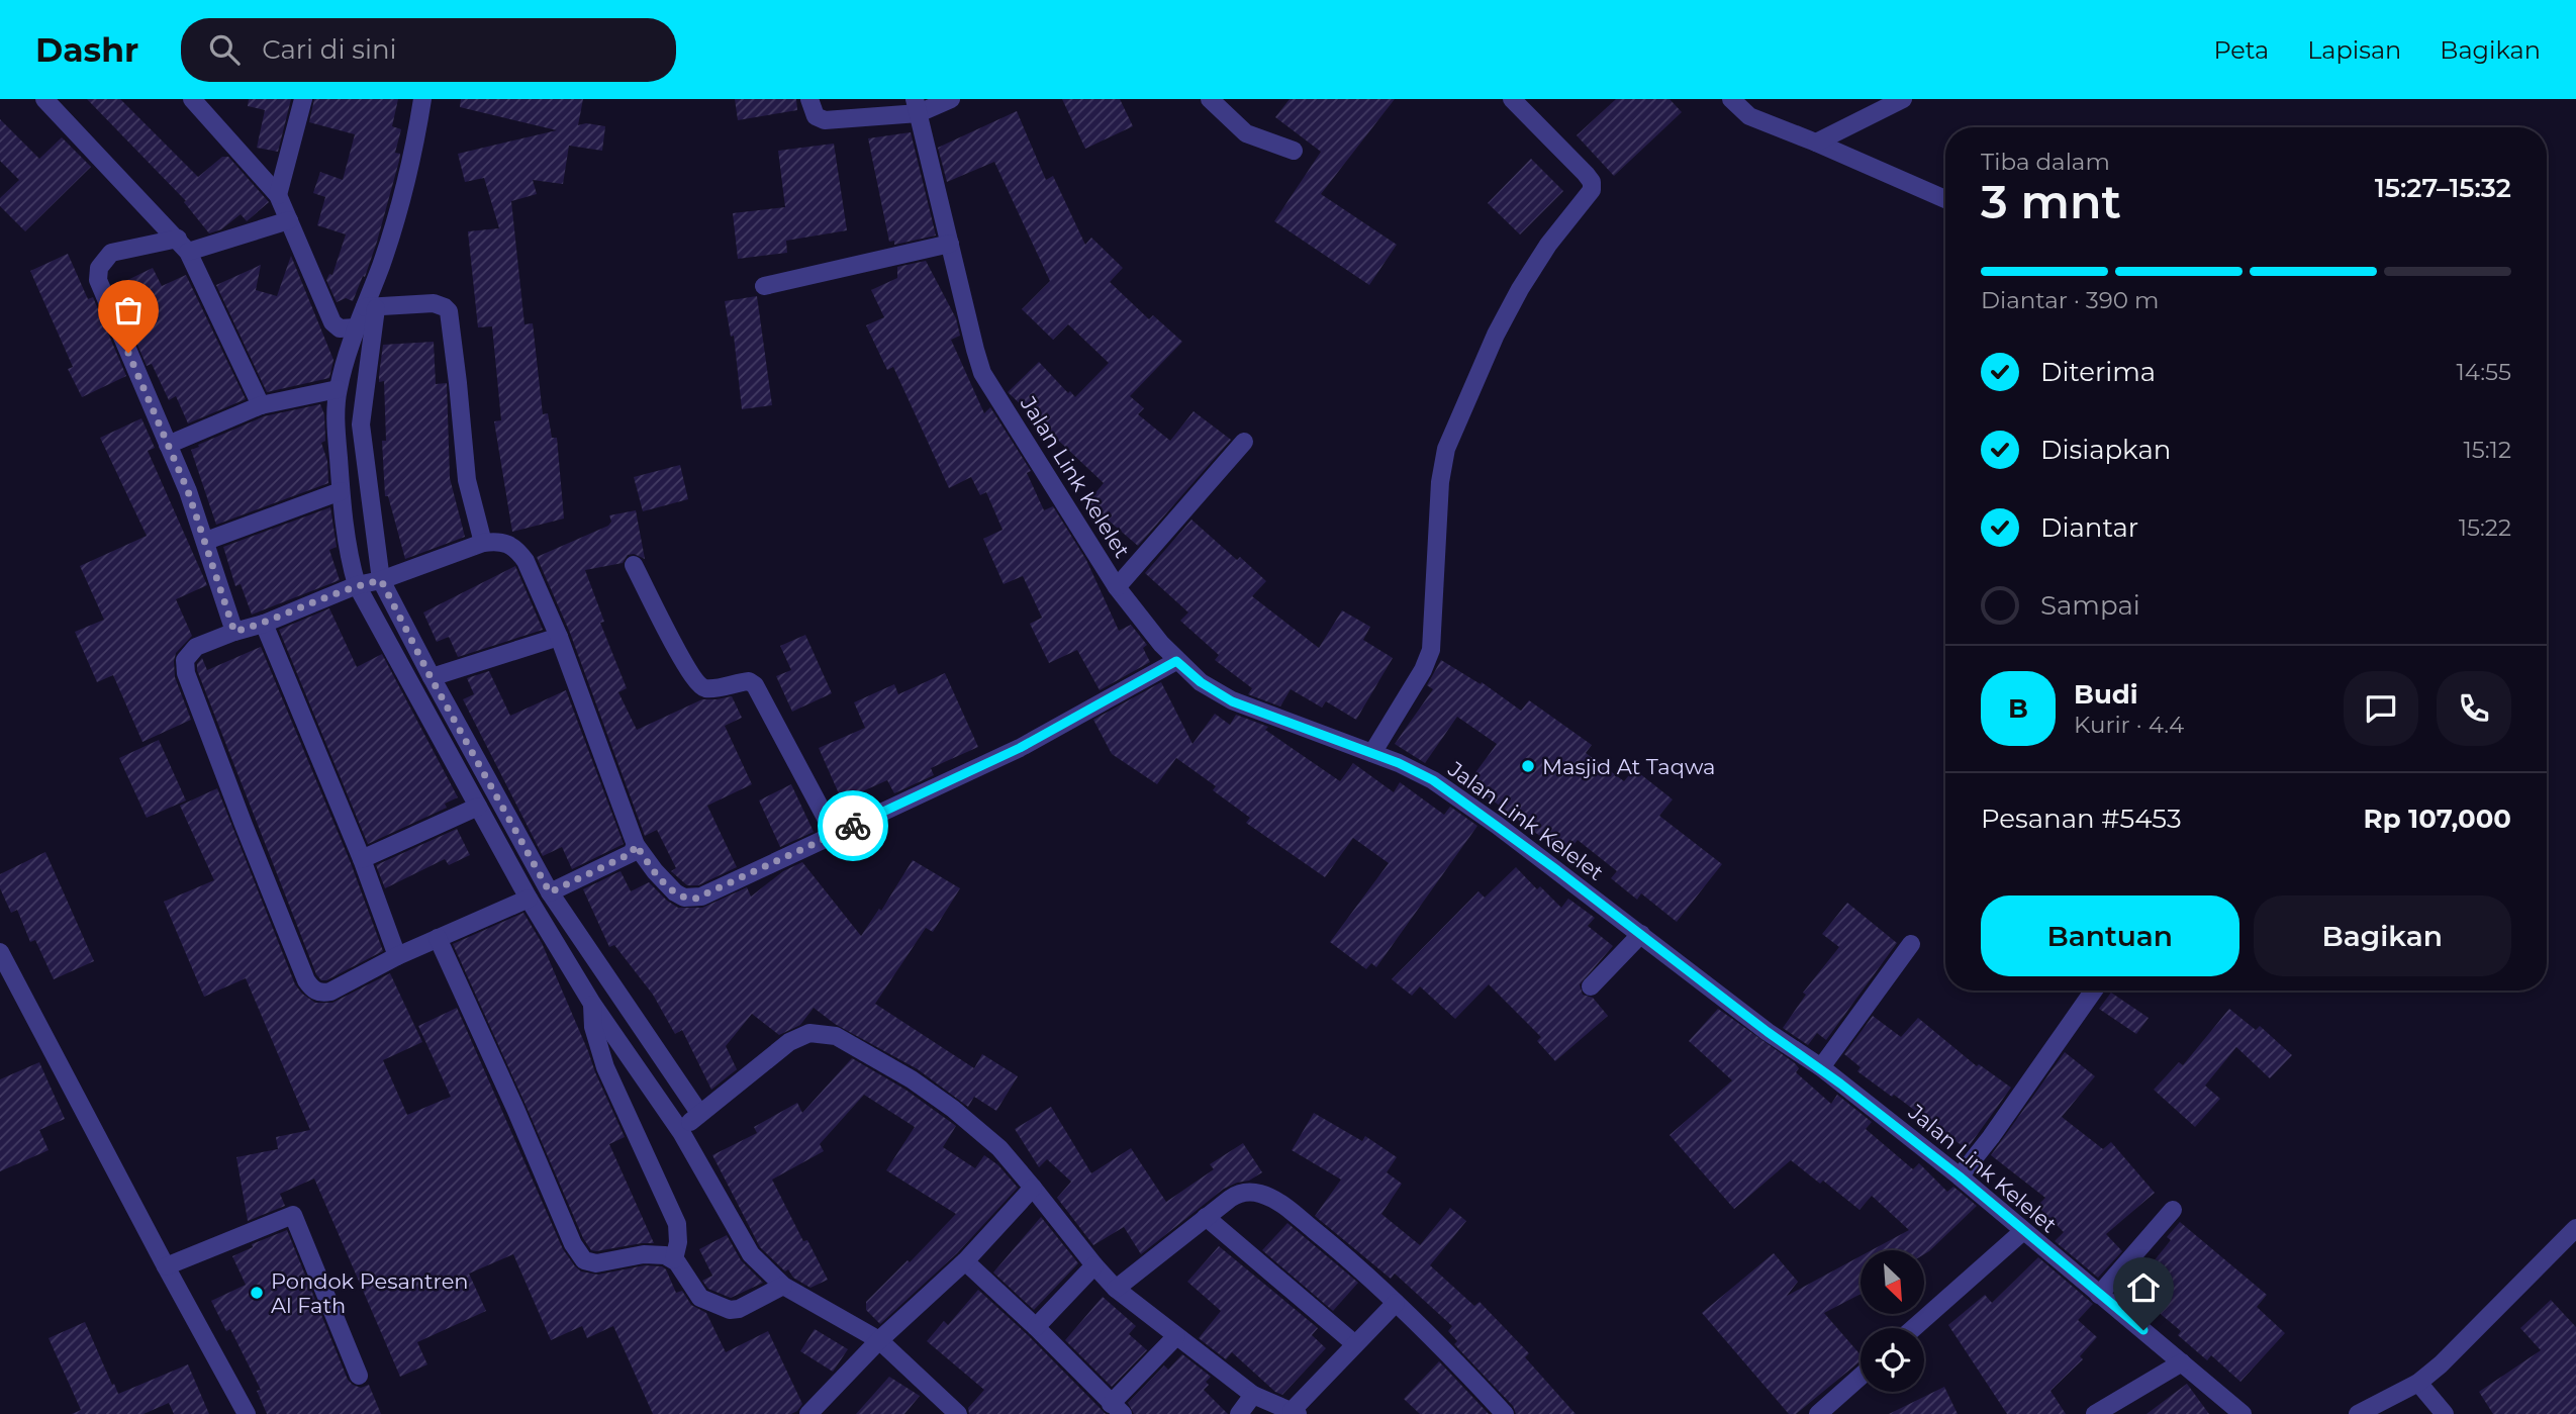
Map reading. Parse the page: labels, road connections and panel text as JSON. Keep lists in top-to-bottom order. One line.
{"streets":{"street":["Jalan Link Kelelet"]},"places":["Masjid At Taqwa","Pondok Pesantren Al Fath"],"north":"bottom right","page":{"header":"Dashr","search":"Cari di sini","nav":["Peta","Lapisan","Bagikan"],"heading":["3 mnt","Tiba dalam","15:27–15:32"],"panel":["Budi","Kurir · 4.4","Pesanan #5453","Rp 107,000"],"bar":"Diantar · 390 m","list":[["Diterima","14:55"],["Disiapkan","15:12"],["Diantar","15:22"],"Sampai"],"round":"B","buttons":["Bantuan","Bagikan"]}}
